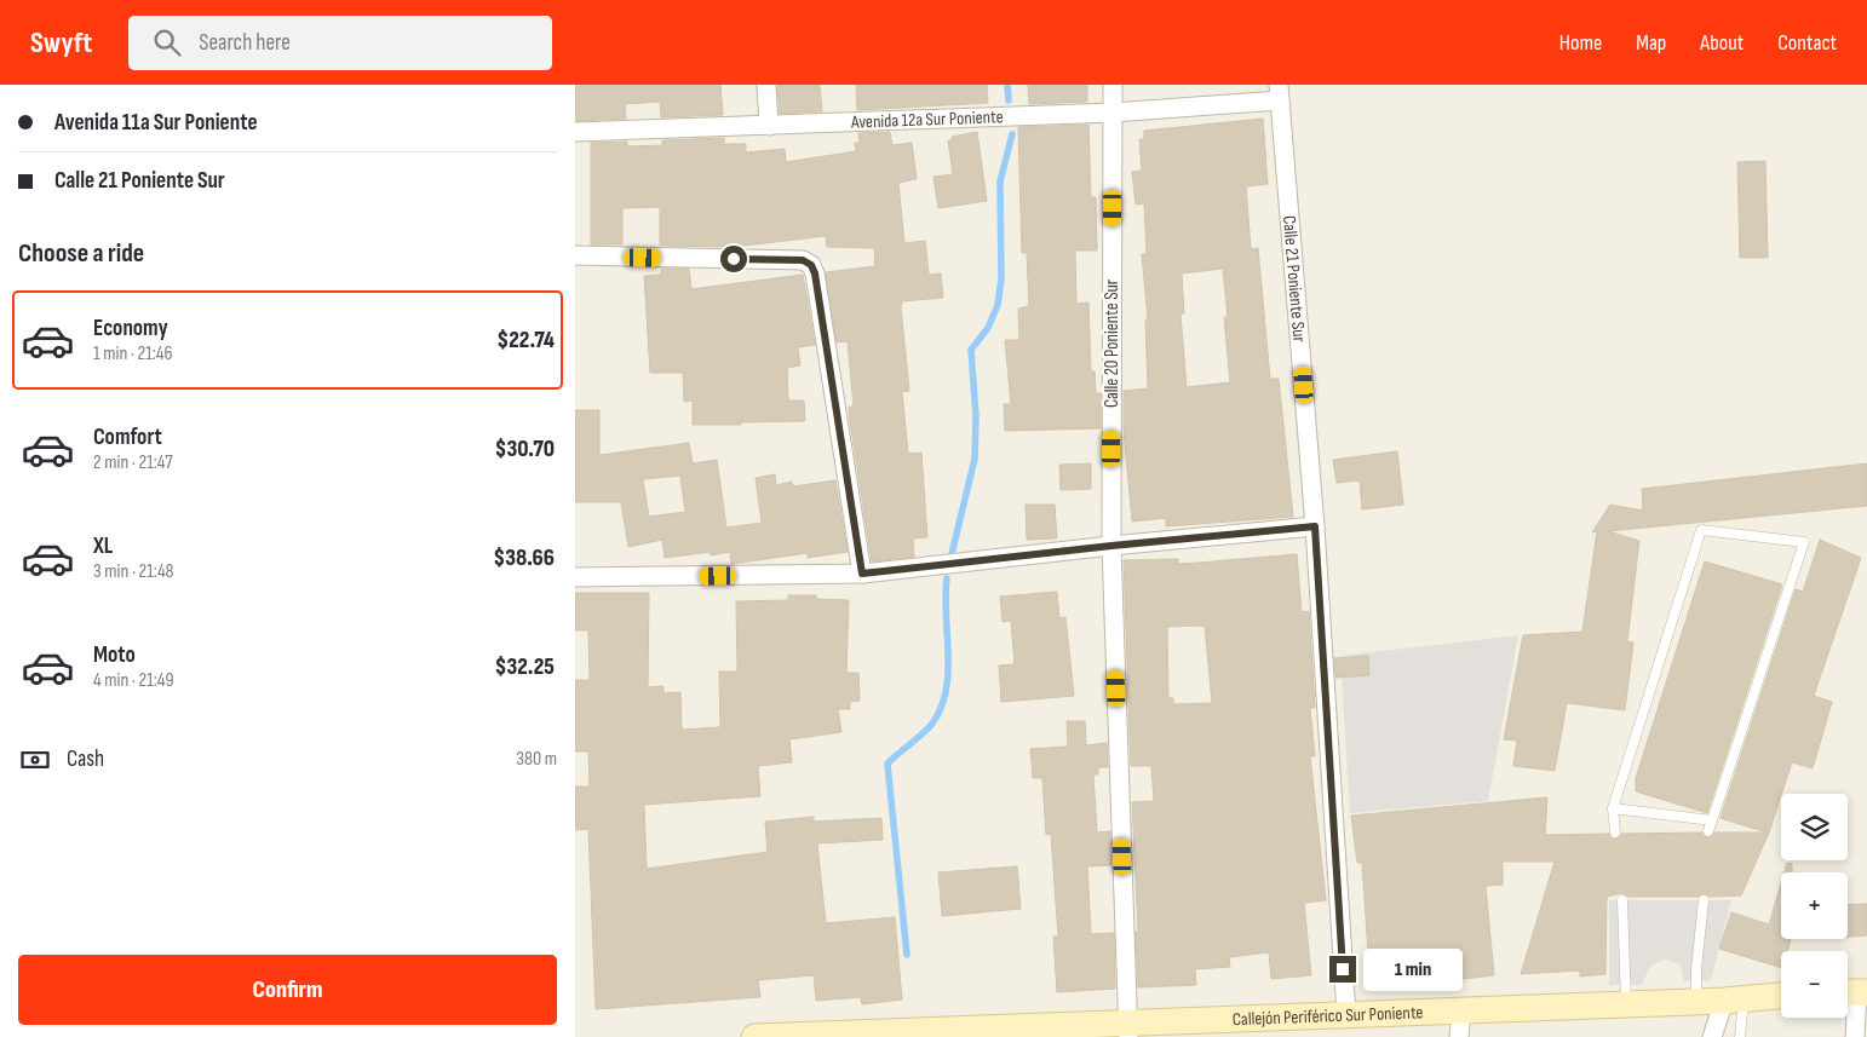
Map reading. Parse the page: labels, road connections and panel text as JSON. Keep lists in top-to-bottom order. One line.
{"streets":{"main road":["Callejón Periférico Sur Poniente"],"street":["Avenida 12a Sur Poniente","Calle 21 Poniente Sur","Calle 20 Poniente Sur"]},"crossings":[["Avenida 12a Sur Poniente","Calle 21 Poniente Sur"],["Avenida 12a Sur Poniente","Calle 20 Poniente Sur"],["Calle 21 Poniente Sur","Callejón Periférico Sur Poniente"],["Calle 20 Poniente Sur","Callejón Periférico Sur Poniente"]],"page":{"header":"Swyft","search":"Search here","nav":["Home","Map","About","Contact"],"banner":["Avenida 11a Sur Poniente","Calle 21 Poniente Sur"],"heading":"Choose a ride","list":[{"name":"Economy","note":"1 min · 21:46","value":"$22.74"},{"name":"Comfort","note":"2 min · 21:47","value":"$30.70"},{"name":"XL","note":"3 min · 21:48","value":"$38.66"},{"name":"Moto","note":"4 min · 21:49","value":"$32.25"}],"pay":["Cash","380 m"],"map_buttons":["+","−"],"buttons":"Confirm","bubble":"1 min"}}
